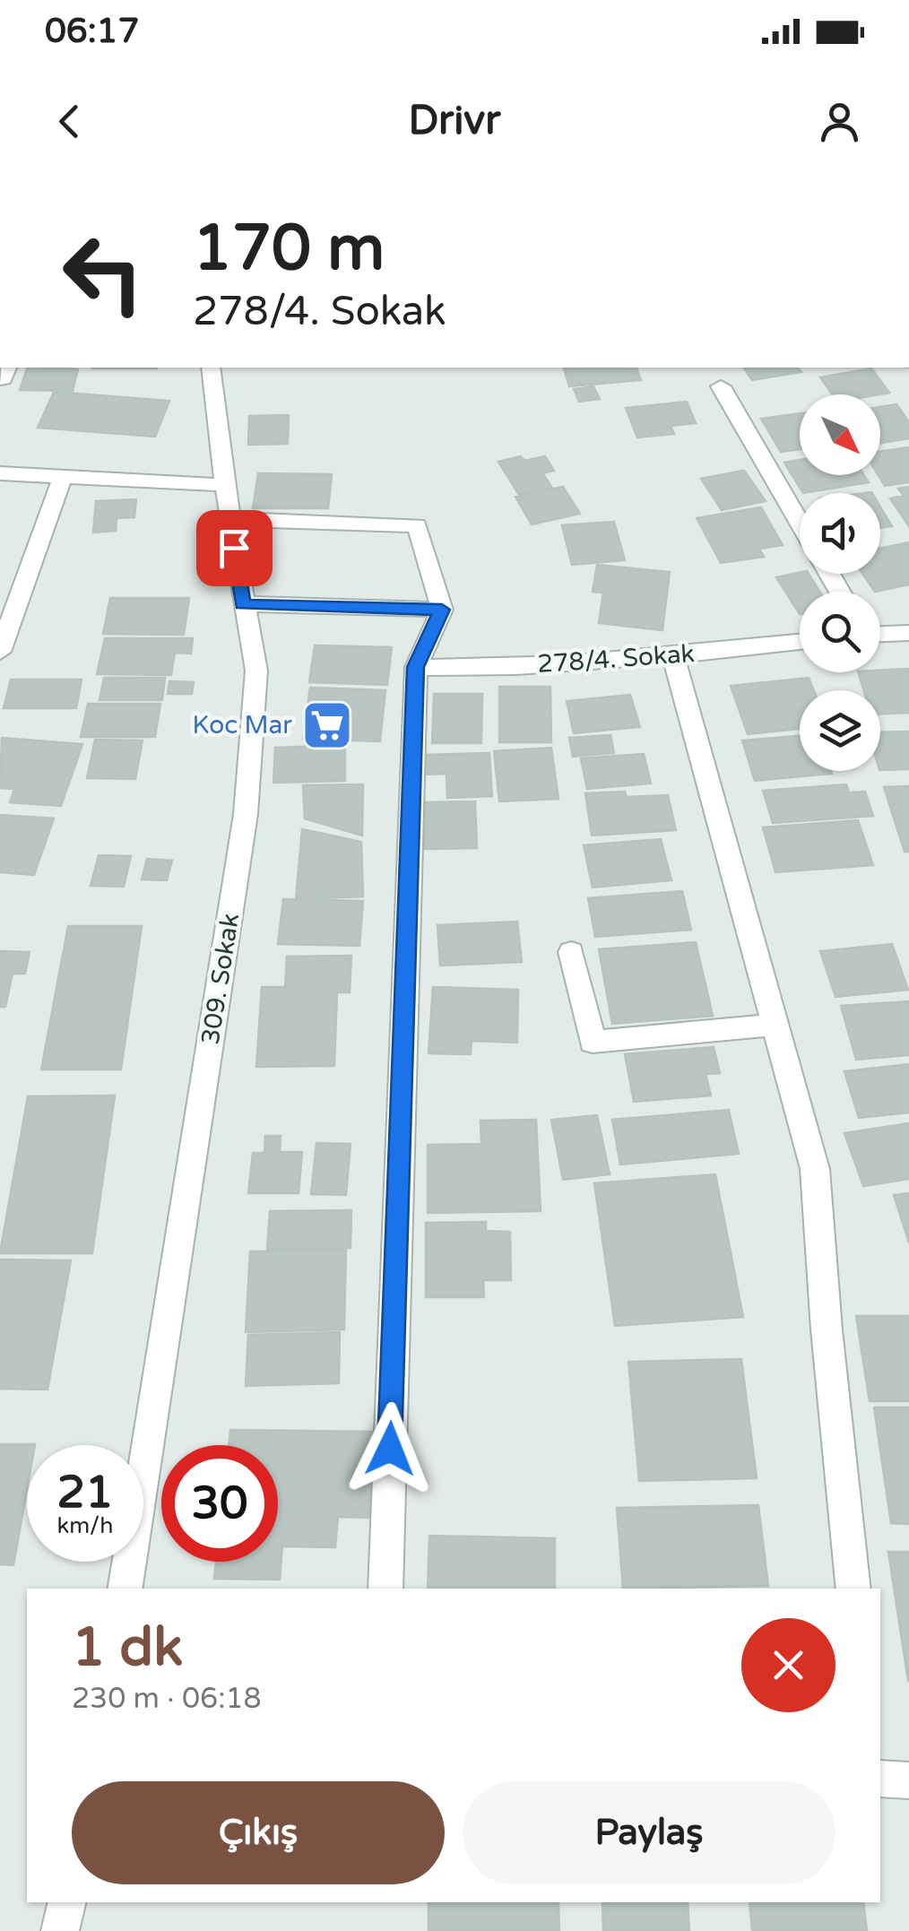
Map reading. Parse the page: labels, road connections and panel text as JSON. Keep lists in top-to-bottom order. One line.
{"streets":{"street":["278/4. Sokak","309. Sokak"]},"places":{"supermarket":["Koc Mar"]},"north":"bottom right","page":{"status":"06:17","header":"Drivr","turn":["170 m","278/4. Sokak"],"speed":"21 km/h","limit":"30","heading":["1 dk","230 m · 06:18"],"buttons":["Çıkış","Paylaş"]}}
